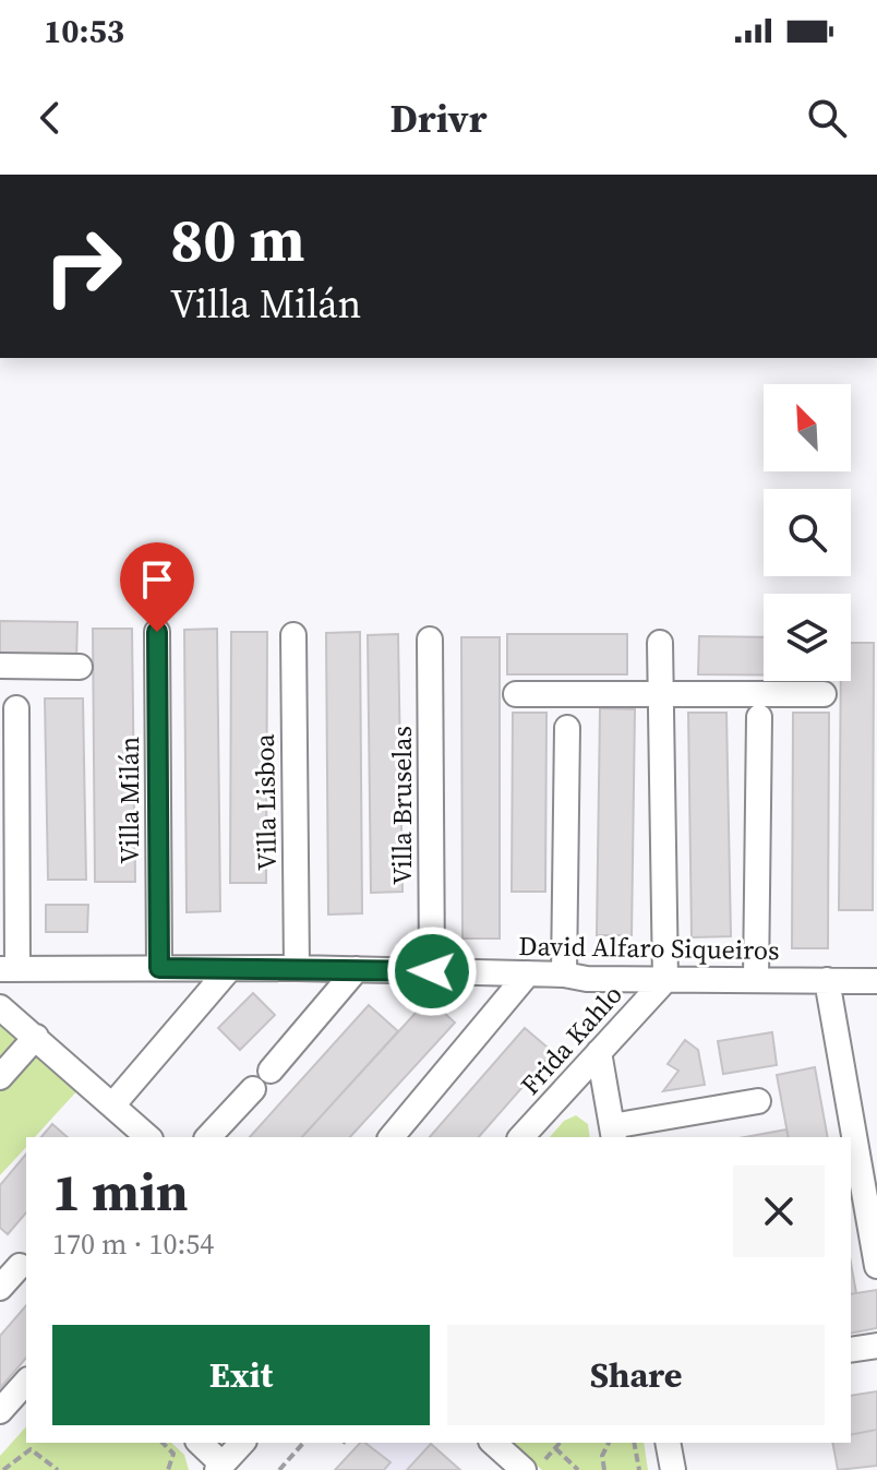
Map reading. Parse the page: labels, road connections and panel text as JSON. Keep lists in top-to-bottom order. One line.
{"streets":{"street":["Villa Milán","Villa Lisboa","Villa Bruselas","David Alfaro Siqueiros","Frida Kahlo"]},"crossings":[["Villa Milán","David Alfaro Siqueiros"],["Villa Lisboa","David Alfaro Siqueiros"],["Villa Bruselas","David Alfaro Siqueiros"],["David Alfaro Siqueiros","Frida Kahlo"]],"north":"top left","page":{"status":"10:53","header":"Drivr","turn":["80 m","Villa Milán"],"heading":["1 min","170 m · 10:54"],"buttons":["Exit","Share"]}}
